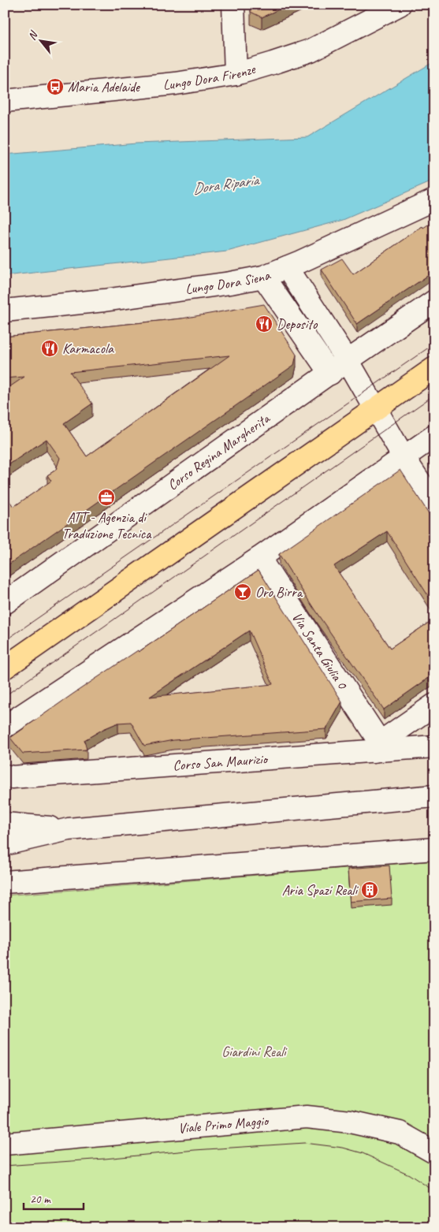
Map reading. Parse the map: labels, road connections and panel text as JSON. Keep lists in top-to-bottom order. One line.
{"streets":{"street":["Lungo Dora Firenze","Lungo Dora Siena","Corso Regina Margherita","Via Santa Giulia 0","Corso San Maurizio","Viale Primo Maggio"]},"crossings":[["Via Santa Giulia 0","Corso San Maurizio"]],"water":["Dora Riparia"],"parks":["Giardini Reali"],"places":{"bus stop":["Maria Adelaide"],"restaurant":["Deposito","Karmacola"],"office":["ATT - Agenzia di Traduzione Tecnica"],"bar":["Oro Birra"],"building":["Aria Spazi Reali"]},"scale_bar":"20 m","north":"top left"}
